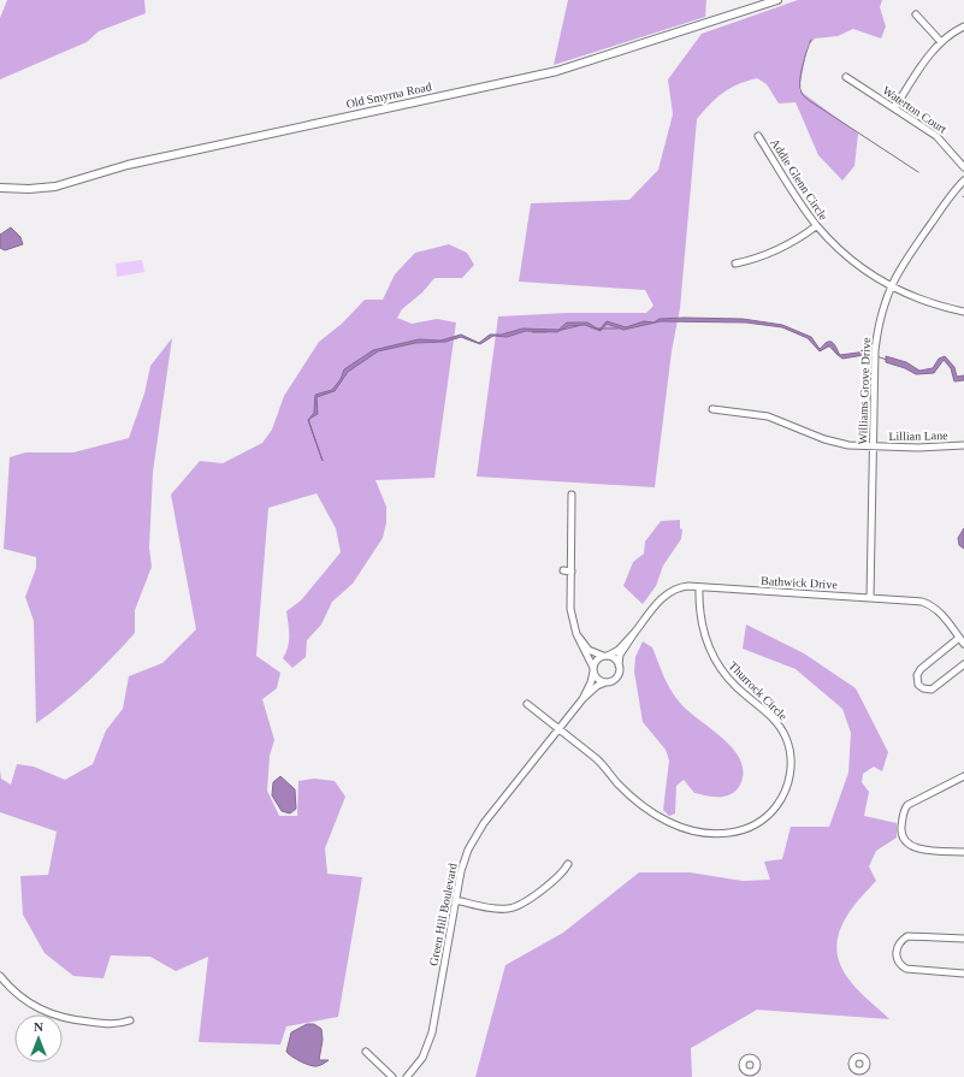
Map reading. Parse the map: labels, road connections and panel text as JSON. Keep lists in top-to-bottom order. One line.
{"streets":{"street":["Old Smyrna Road","Waterton Court","Addie Glenn Circle","Williams Grove Drive","Lillian Lane","Bathwick Drive","Thurrock Circle","Green Hill Boulevard"]},"crossings":[["Addie Glenn Circle","Williams Grove Drive"],["Williams Grove Drive","Lillian Lane"],["Williams Grove Drive","Bathwick Drive"],["Bathwick Drive","Thurrock Circle"],["Bathwick Drive","Green Hill Boulevard"],["Thurrock Circle","Green Hill Boulevard"]],"north":"top"}
